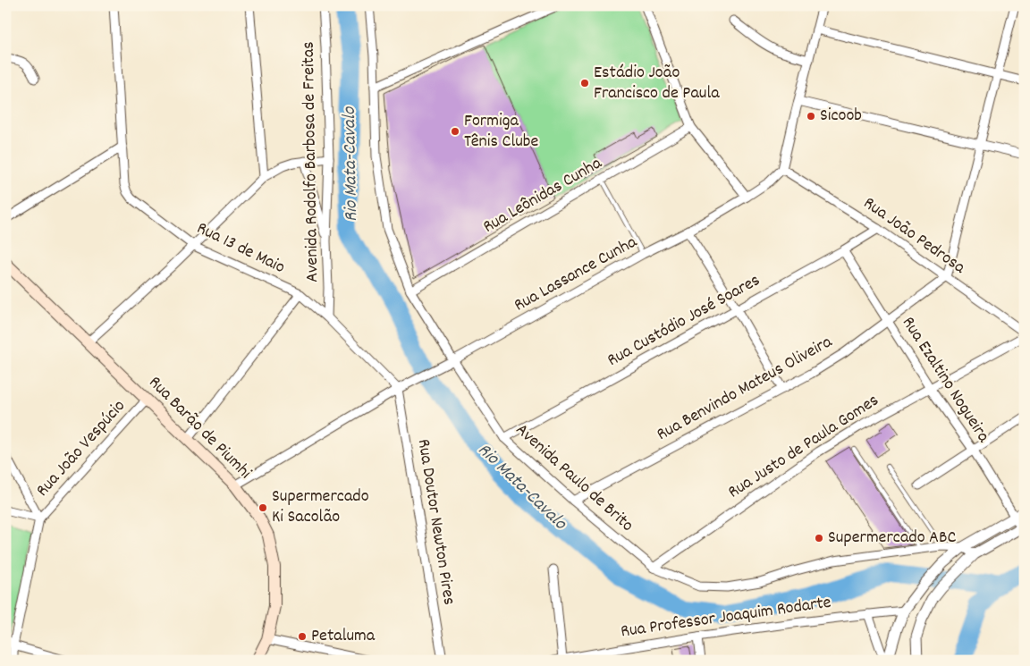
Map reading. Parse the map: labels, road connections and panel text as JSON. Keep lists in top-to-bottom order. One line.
{"streets":{"main road":["Rua Barão de Piumhi"],"street":["Avenida Rodolfo Barbosa de Freitas","Rua Leônidas Cunha","Rua João Pedrosa","Rua 13 de Maio","Rua Lassance Cunha","Rua Custódio José Soares","Rua Ezaltino Nogueira","Rua Benvindo Mateus Oliveira","Rua Justo de Paula Gomes","Rua João Vespúcio","Avenida Paulo de Brito","Rua Doutor Newton Pires","Rua Professor Joaquim Rodarte"]},"crossings":[["Avenida Rodolfo Barbosa de Freitas","Rua 13 de Maio"],["Rua Leônidas Cunha","Avenida Paulo de Brito"],["Rua João Pedrosa","Rua Lassance Cunha"],["Rua João Pedrosa","Rua Custódio José Soares"],["Rua João Pedrosa","Rua Benvindo Mateus Oliveira"],["Rua João Pedrosa","Rua Justo de Paula Gomes"],["Rua 13 de Maio","Rua Lassance Cunha"],["Rua 13 de Maio","Rua Doutor Newton Pires"],["Rua Lassance Cunha","Rua Barão de Piumhi"],["Rua Lassance Cunha","Avenida Paulo de Brito"],["Rua Lassance Cunha","Rua Doutor Newton Pires"],["Rua Custódio José Soares","Rua Ezaltino Nogueira"],["Rua Custódio José Soares","Avenida Paulo de Brito"],["Rua Ezaltino Nogueira","Rua Benvindo Mateus Oliveira"],["Rua Ezaltino Nogueira","Rua Justo de Paula Gomes"],["Rua Benvindo Mateus Oliveira","Avenida Paulo de Brito"],["Rua Barão de Piumhi","Rua João Vespúcio"],["Rua Justo de Paula Gomes","Avenida Paulo de Brito"]],"water":["Rio Mata-Cavalo"],"places":["Estádio João Francisco de Paula","Sicoob","Formiga Tênis Clube","Supermercado Ki Sacolão","Supermercado ABC","Petaluma"]}
